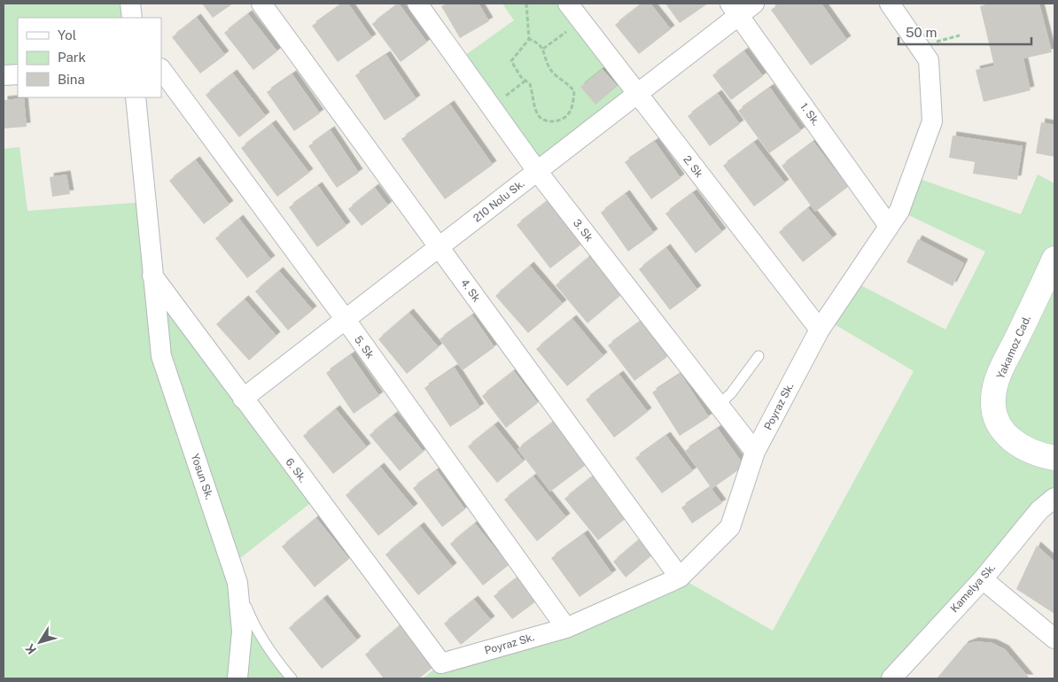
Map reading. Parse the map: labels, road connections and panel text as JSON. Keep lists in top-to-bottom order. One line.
{"streets":{"street":["1. Sk.","2. Sk","210 Nolu Sk.","3. Sk","4. Sk","5. Sk","Yakamoz Cad.","Poyraz Sk.","6. Sk.","Yosun Sk.","Kamelya Sk."]},"crossings":[["1. Sk.","210 Nolu Sk."],["1. Sk.","Poyraz Sk."],["2. Sk","210 Nolu Sk."],["2. Sk","Poyraz Sk."],["210 Nolu Sk.","3. Sk"],["210 Nolu Sk.","4. Sk"],["210 Nolu Sk.","5. Sk"],["210 Nolu Sk.","6. Sk."],["3. Sk","Poyraz Sk."],["4. Sk","Poyraz Sk."],["5. Sk","Poyraz Sk."],["Poyraz Sk.","6. Sk."],["6. Sk.","Yosun Sk."]],"legend":["Yol","Park","Bina"],"scale_bar":"50 m","north":"bottom left"}
